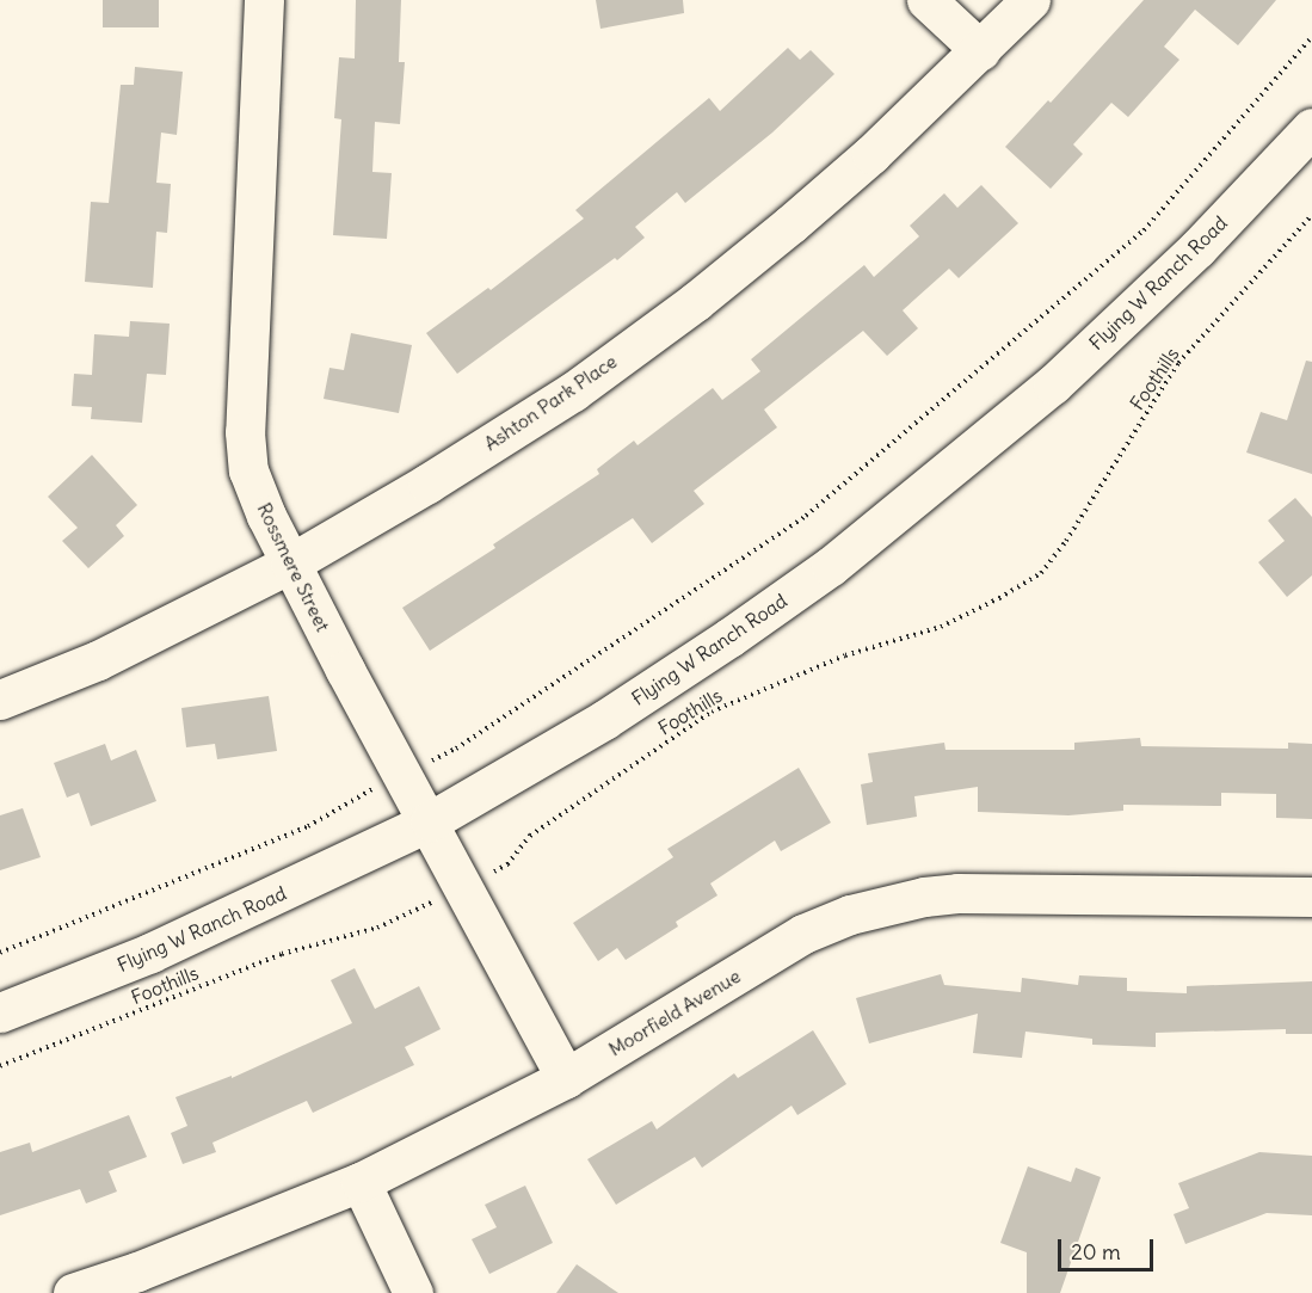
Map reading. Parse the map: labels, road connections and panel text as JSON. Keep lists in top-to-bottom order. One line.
{"streets":{"street":["Flying W Ranch Road","Ashton Park Place","Rossmere Street","Moorfield Avenue"],"path":["Foothills"]},"crossings":[["Flying W Ranch Road","Rossmere Street"],["Foothills","Rossmere Street"],["Ashton Park Place","Rossmere Street"],["Rossmere Street","Moorfield Avenue"]],"scale_bar":"20 m"}
